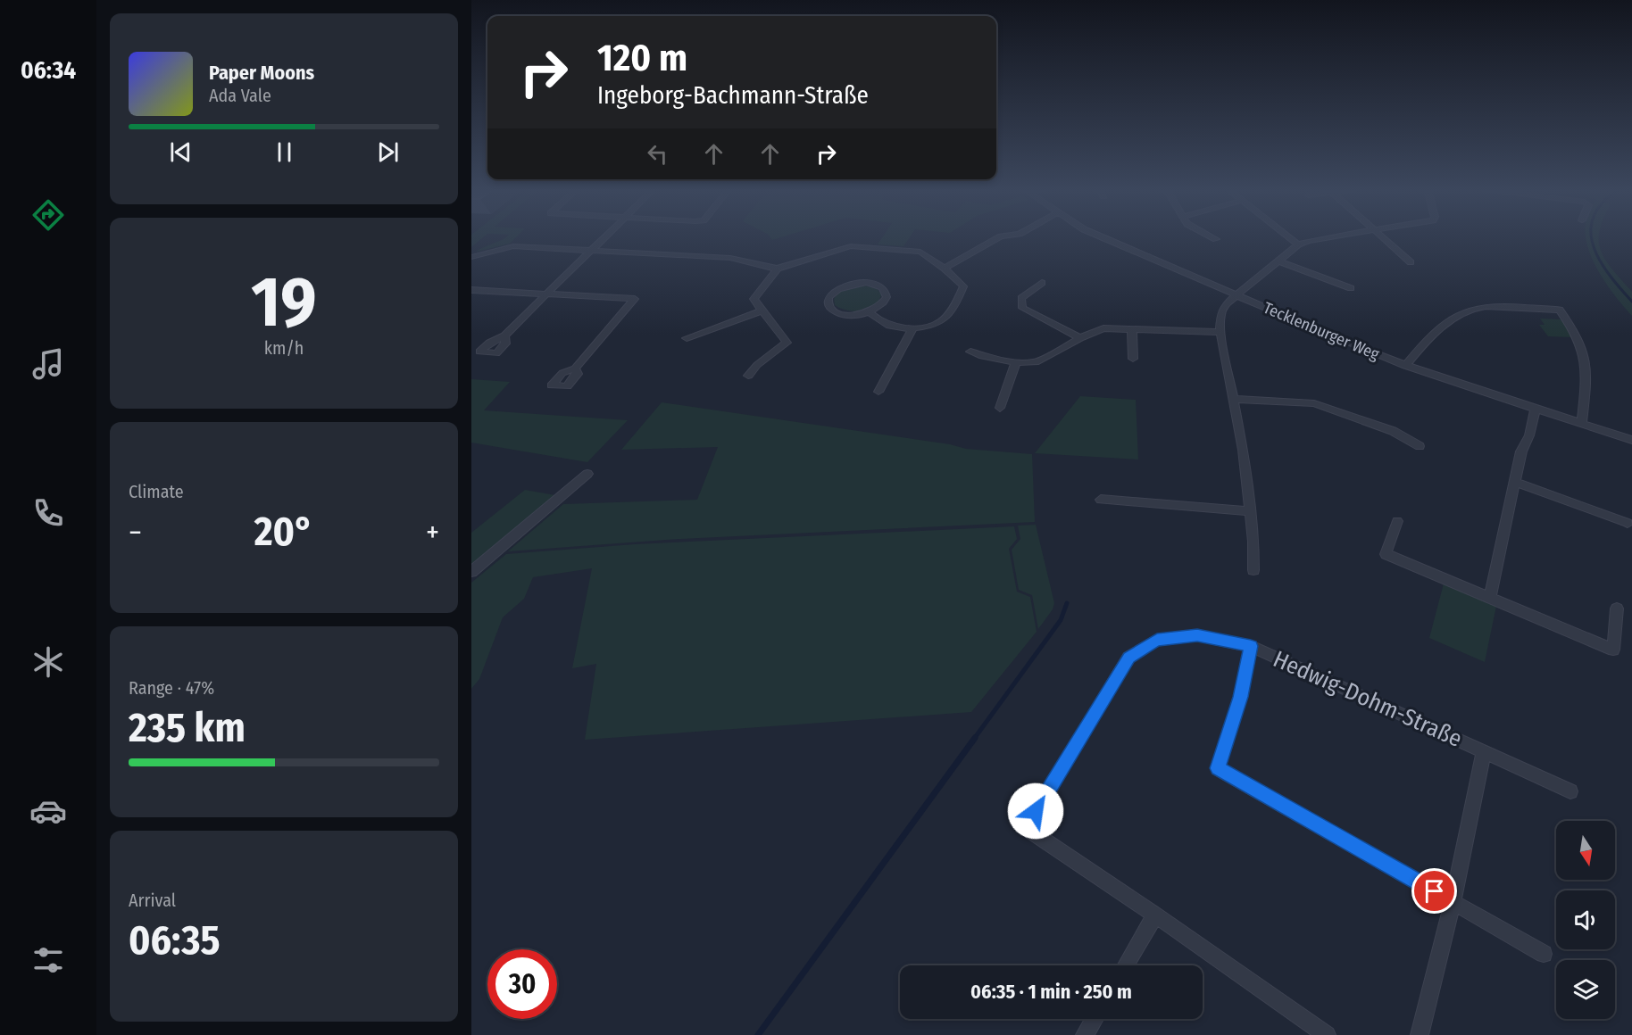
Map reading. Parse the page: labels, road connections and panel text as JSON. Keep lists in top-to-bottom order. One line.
{"streets":{"street":["Tecklenburger Weg","Hedwig-Dohm-Straße"]},"north":"bottom","page":{"tabs":"06:34","turn":["120 m","Ingeborg-Bachmann-Straße"],"song":["Paper Moons","Ada Vale"],"tile":[["19","km/h"],"Climate",["Range · 47%","235 km"],["Arrival","06:35"]],"heat":["−","20°","+"],"limit":"30","trip":"06:35 · 1 min · 250 m"}}
